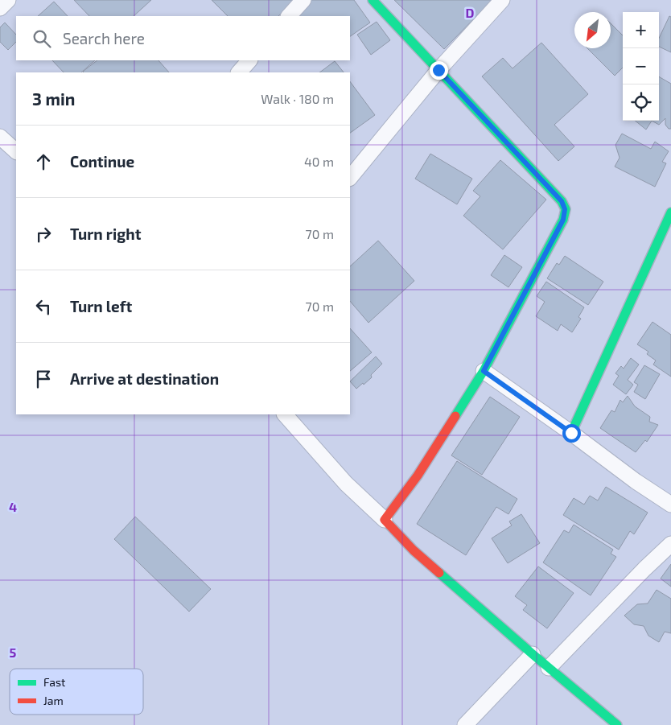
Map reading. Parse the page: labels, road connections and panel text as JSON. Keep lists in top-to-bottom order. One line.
{"legend":["Fast","Jam"],"north":"bottom left","page":{"map_buttons":["+","−"],"search":"Search here","heading":["3 min","Walk · 180 m"],"list":[["Continue","40 m"],["Turn right","70 m"],["Turn left","70 m"],"Arrive at destination"]},"grid":{"columns":["D"],"rows":["4","5"]}}
